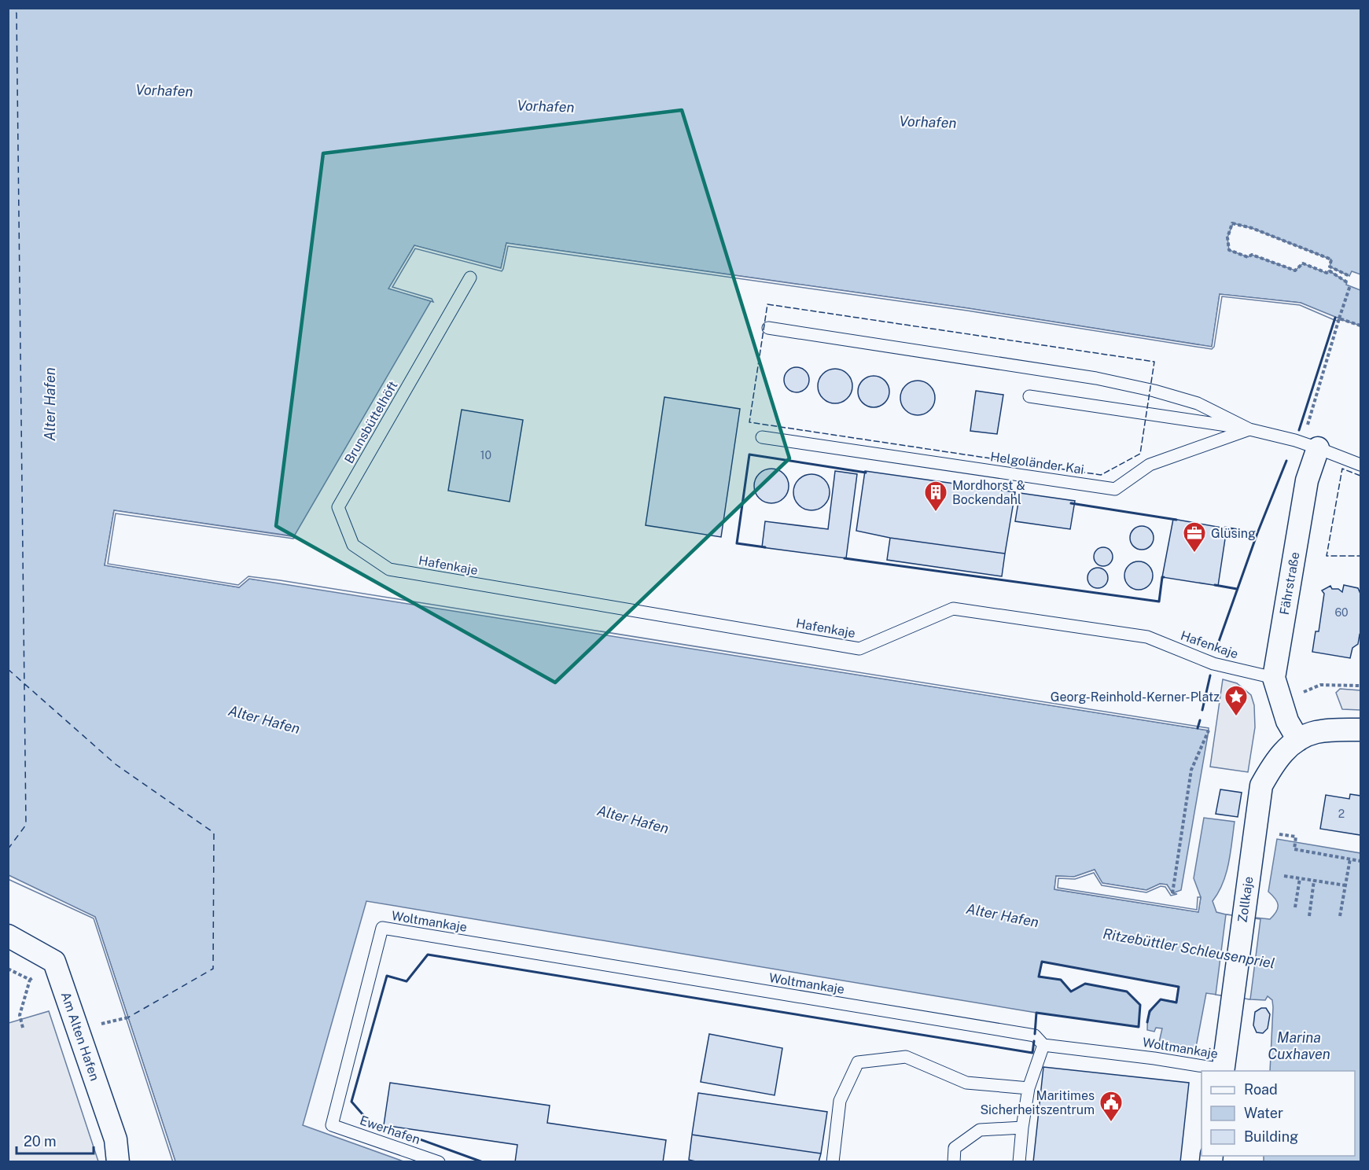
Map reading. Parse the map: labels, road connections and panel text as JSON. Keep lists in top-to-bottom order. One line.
{"streets":{"street":["Fährstraße","Zollkaje","Am Alten Hafen"],"lane":["Brunsbüttelhöft","Helgoländer Kai","Hafenkaje","Woltmankaje","Ewerhafen"]},"crossings":[["Brunsbüttelhöft","Hafenkaje"],["Hafenkaje","Fährstraße"],["Fährstraße","Zollkaje"],["Zollkaje","Woltmankaje"],["Woltmankaje","Ewerhafen"]],"water":["Vorhafen","Alter Hafen","Ritzebüttler Schleusenpriel","Marina Cuxhaven"],"places":{"building":["Mordhorst & Bockendahl"],"office":["Glüsing"],"place":["Georg-Reinhold-Kerner-Platz"],"public building":["Maritimes Sicherheitszentrum"]},"house_numbers":["10","60","2"],"legend":["Road","Water","Building"],"scale_bar":"20 m"}
